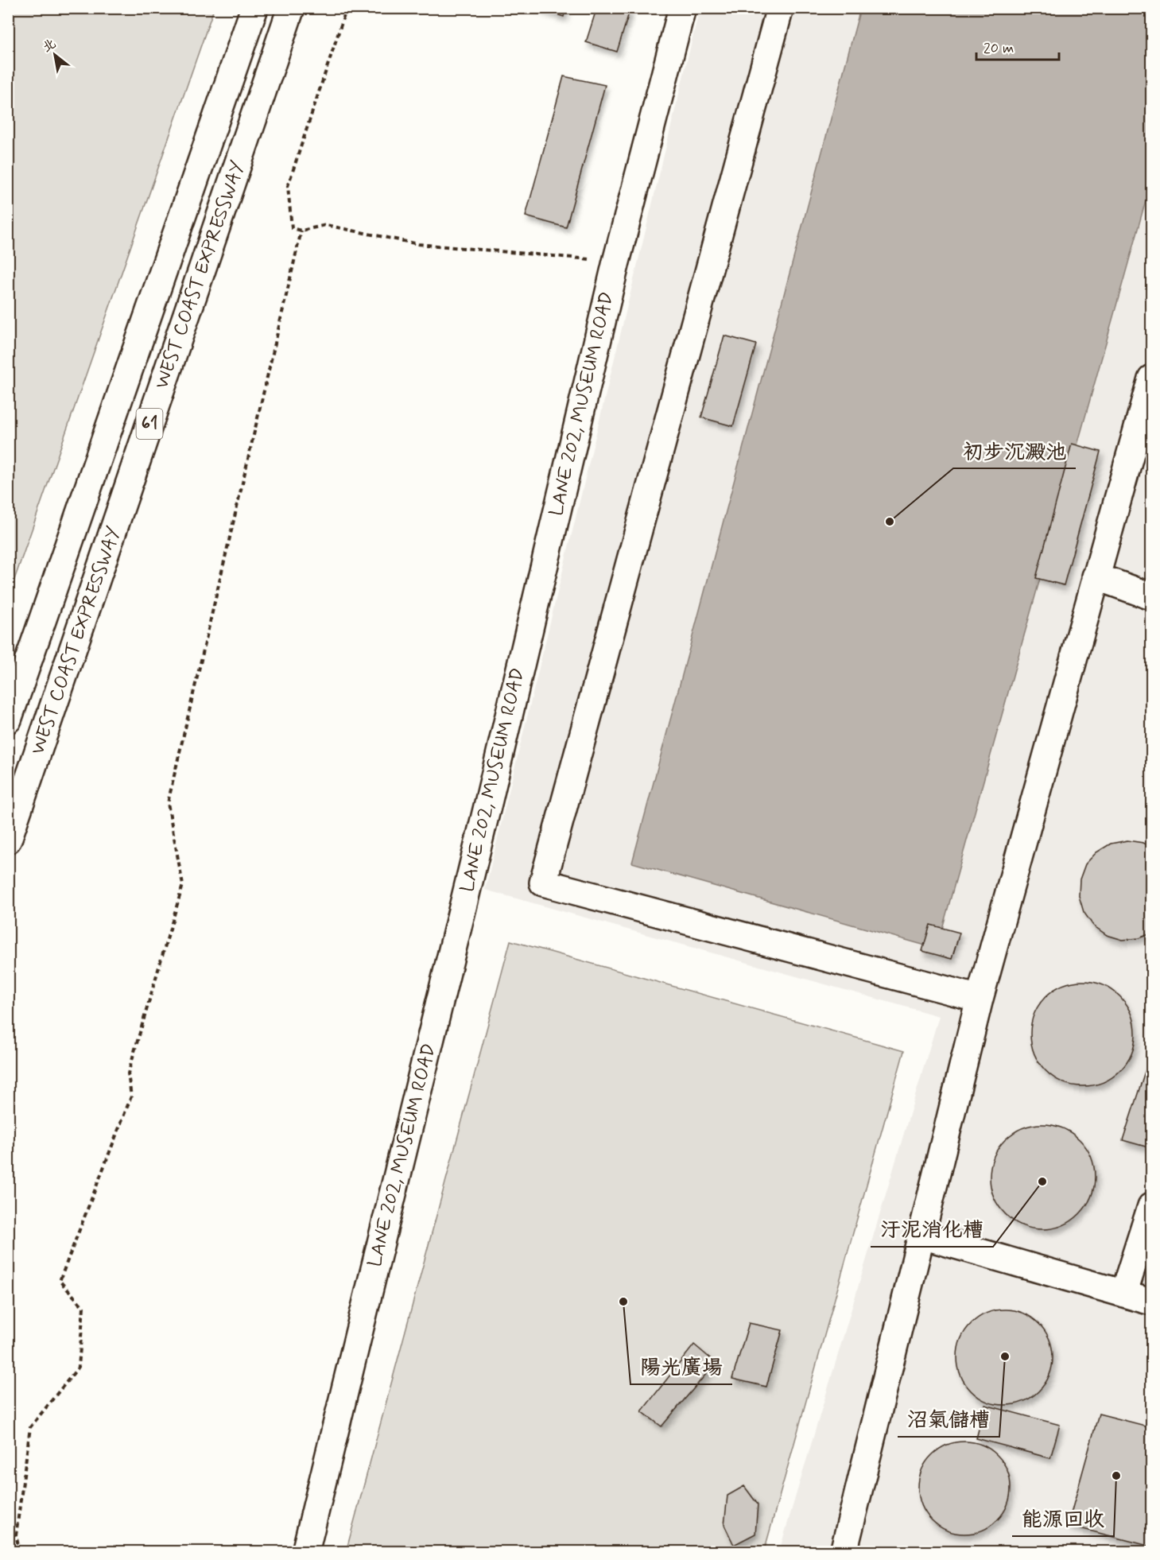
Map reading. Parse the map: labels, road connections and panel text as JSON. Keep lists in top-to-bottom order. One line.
{"streets":{"main road":["WEST COAST EXPRESSWAY","LANE 202, MUSEUM ROAD","61"]},"places":["初步沉澱池","汙泥消化槽","陽光廣場","沼氣儲槽","能源回收"],"scale_bar":"20 m","north":"top left"}
